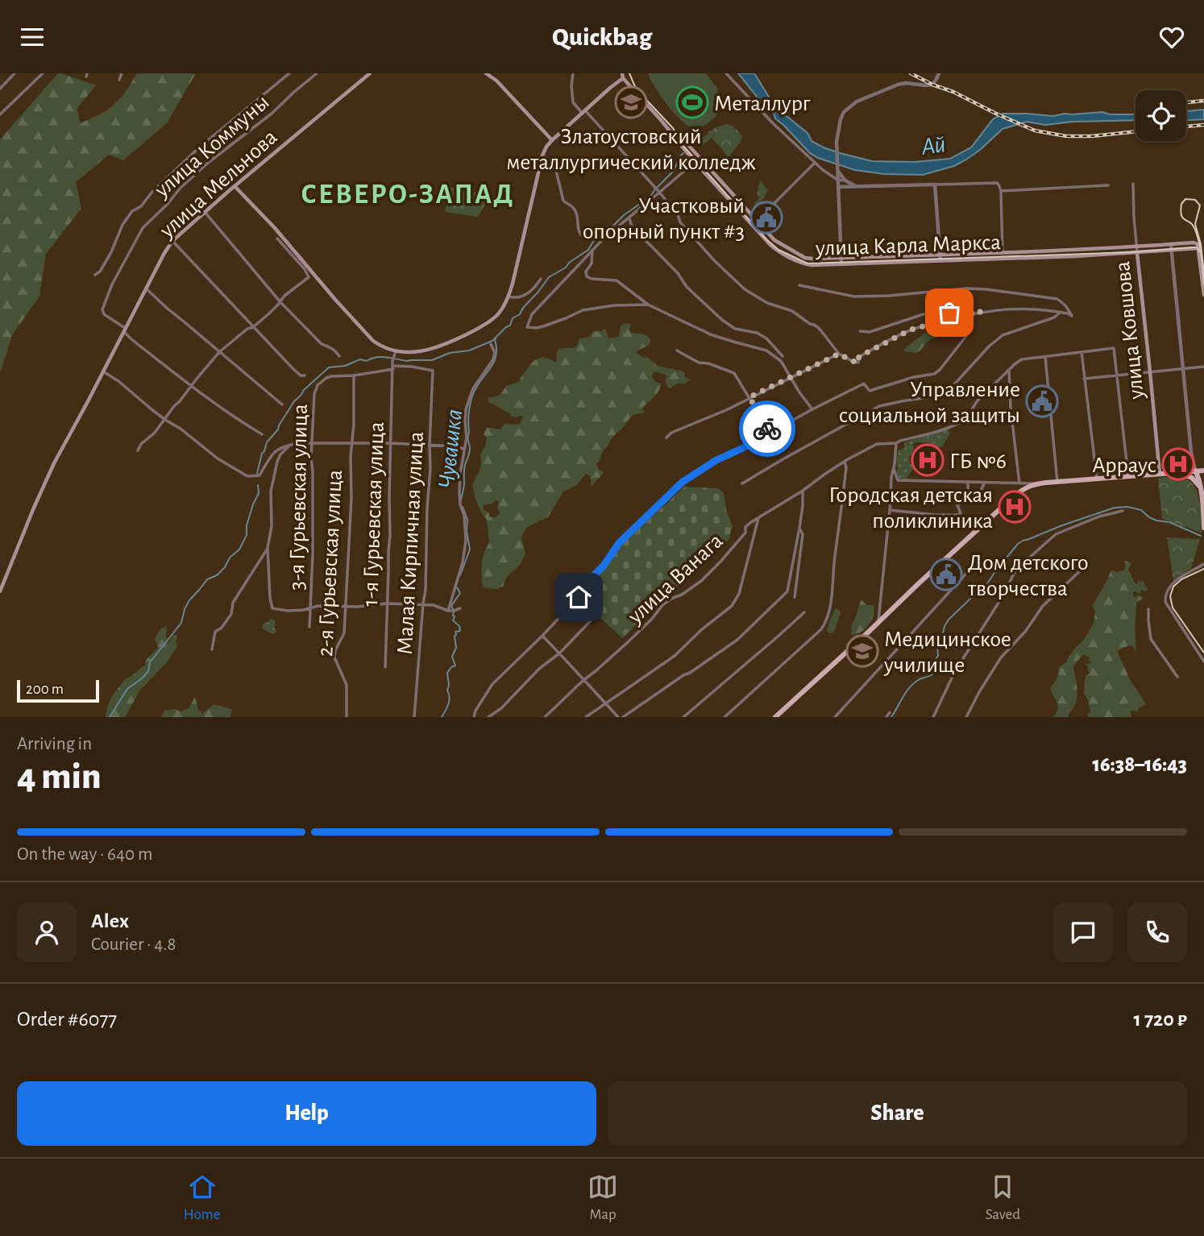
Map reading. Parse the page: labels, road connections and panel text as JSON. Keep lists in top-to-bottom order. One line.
{"streets":{"main road":["улица Мельнова","улица Карла Маркса","улица Ковшова"],"street":["улица Коммуны","3-я Гурьевская улица","1-я Гурьевская улица","Малая Кирпичная улица","2-я Гурьевская улица","улица Ванага"]},"crossings":[["улица Коммуны","улица Мельнова"],["улица Мельнова","3-я Гурьевская улица"],["улица Карла Маркса","улица Ковшова"],["3-я Гурьевская улица","2-я Гурьевская улица"],["1-я Гурьевская улица","Малая Кирпичная улица"]],"districts":["СЕВЕРО-ЗАПАД"],"water":["Ай","Чувашка"],"places":{"school or university":["Златоустовский металлургический колледж","Медицинское училище"],"sports":["Металлург"],"public building":["Участковый опорный пункт #3","Управление социальной защиты","Дом детского творчества"],"hospital":["ГБ №6","Арраус","Городская детская поликлиника"]},"scale_bar":"200 m","page":{"header":"Quickbag","scale":"200 m","heading":["4 min","Arriving in","16:38–16:43"],"panel":["Alex","Courier · 4.8","Order #6077","1 720 ₽"],"bar":"On the way · 640 m","buttons":["Help","Share"],"tabs":["Home","Map","Saved"]}}
